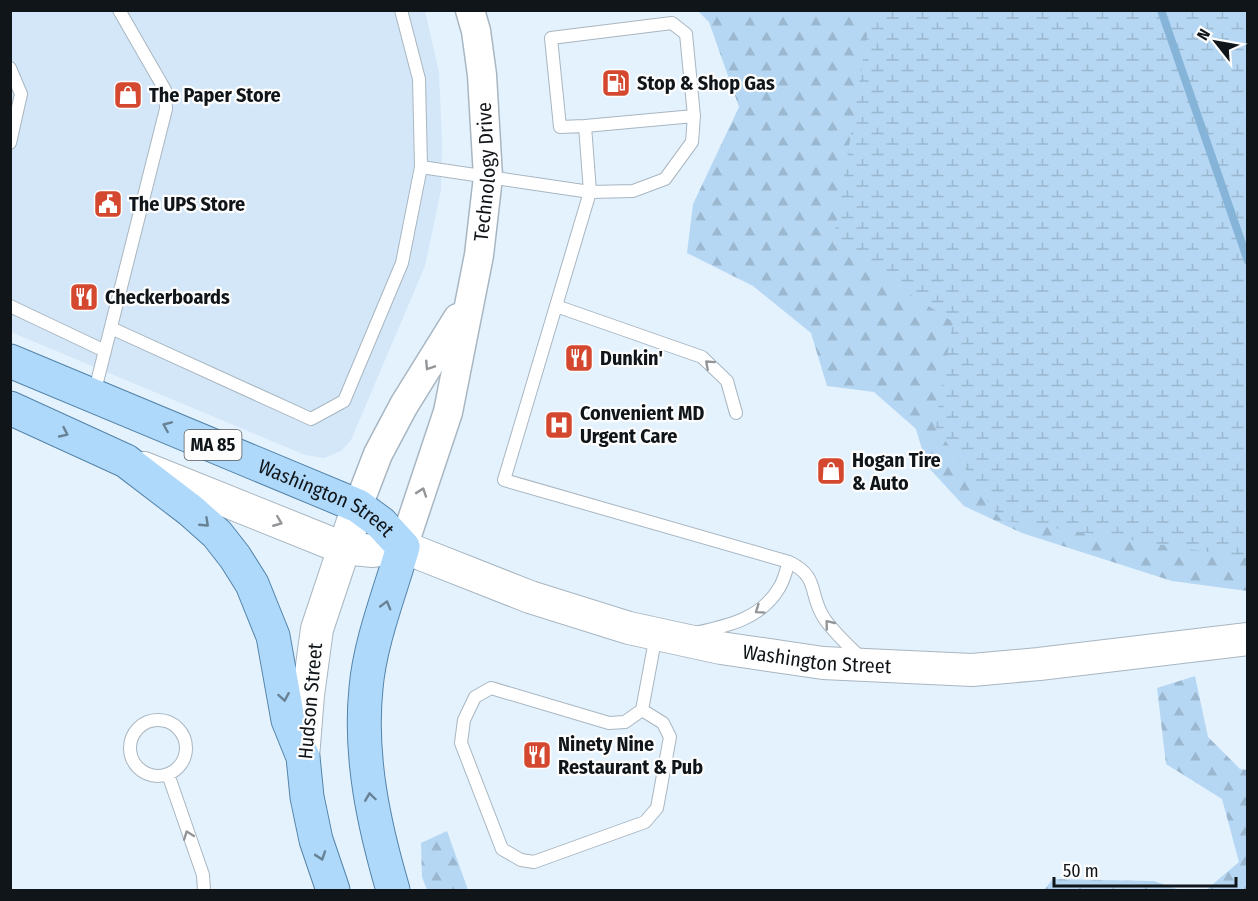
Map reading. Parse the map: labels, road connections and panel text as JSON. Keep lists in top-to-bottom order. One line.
{"streets":{"main road":["MA 85","Washington Street","Hudson Street"],"street":["Technology Drive"]},"crossings":[["Technology Drive","Washington Street"],["Technology Drive","Hudson Street"],["Washington Street","Hudson Street"]],"places":{"fuel station":["Stop & Shop Gas"],"shop":["The Paper Store","Hogan Tire & Auto"],"public building":["The UPS Store"],"restaurant":["Checkerboards","Dunkin'","Ninety Nine Restaurant & Pub"],"hospital":["Convenient MD Urgent Care"]},"scale_bar":"50 m","north":"top left"}
